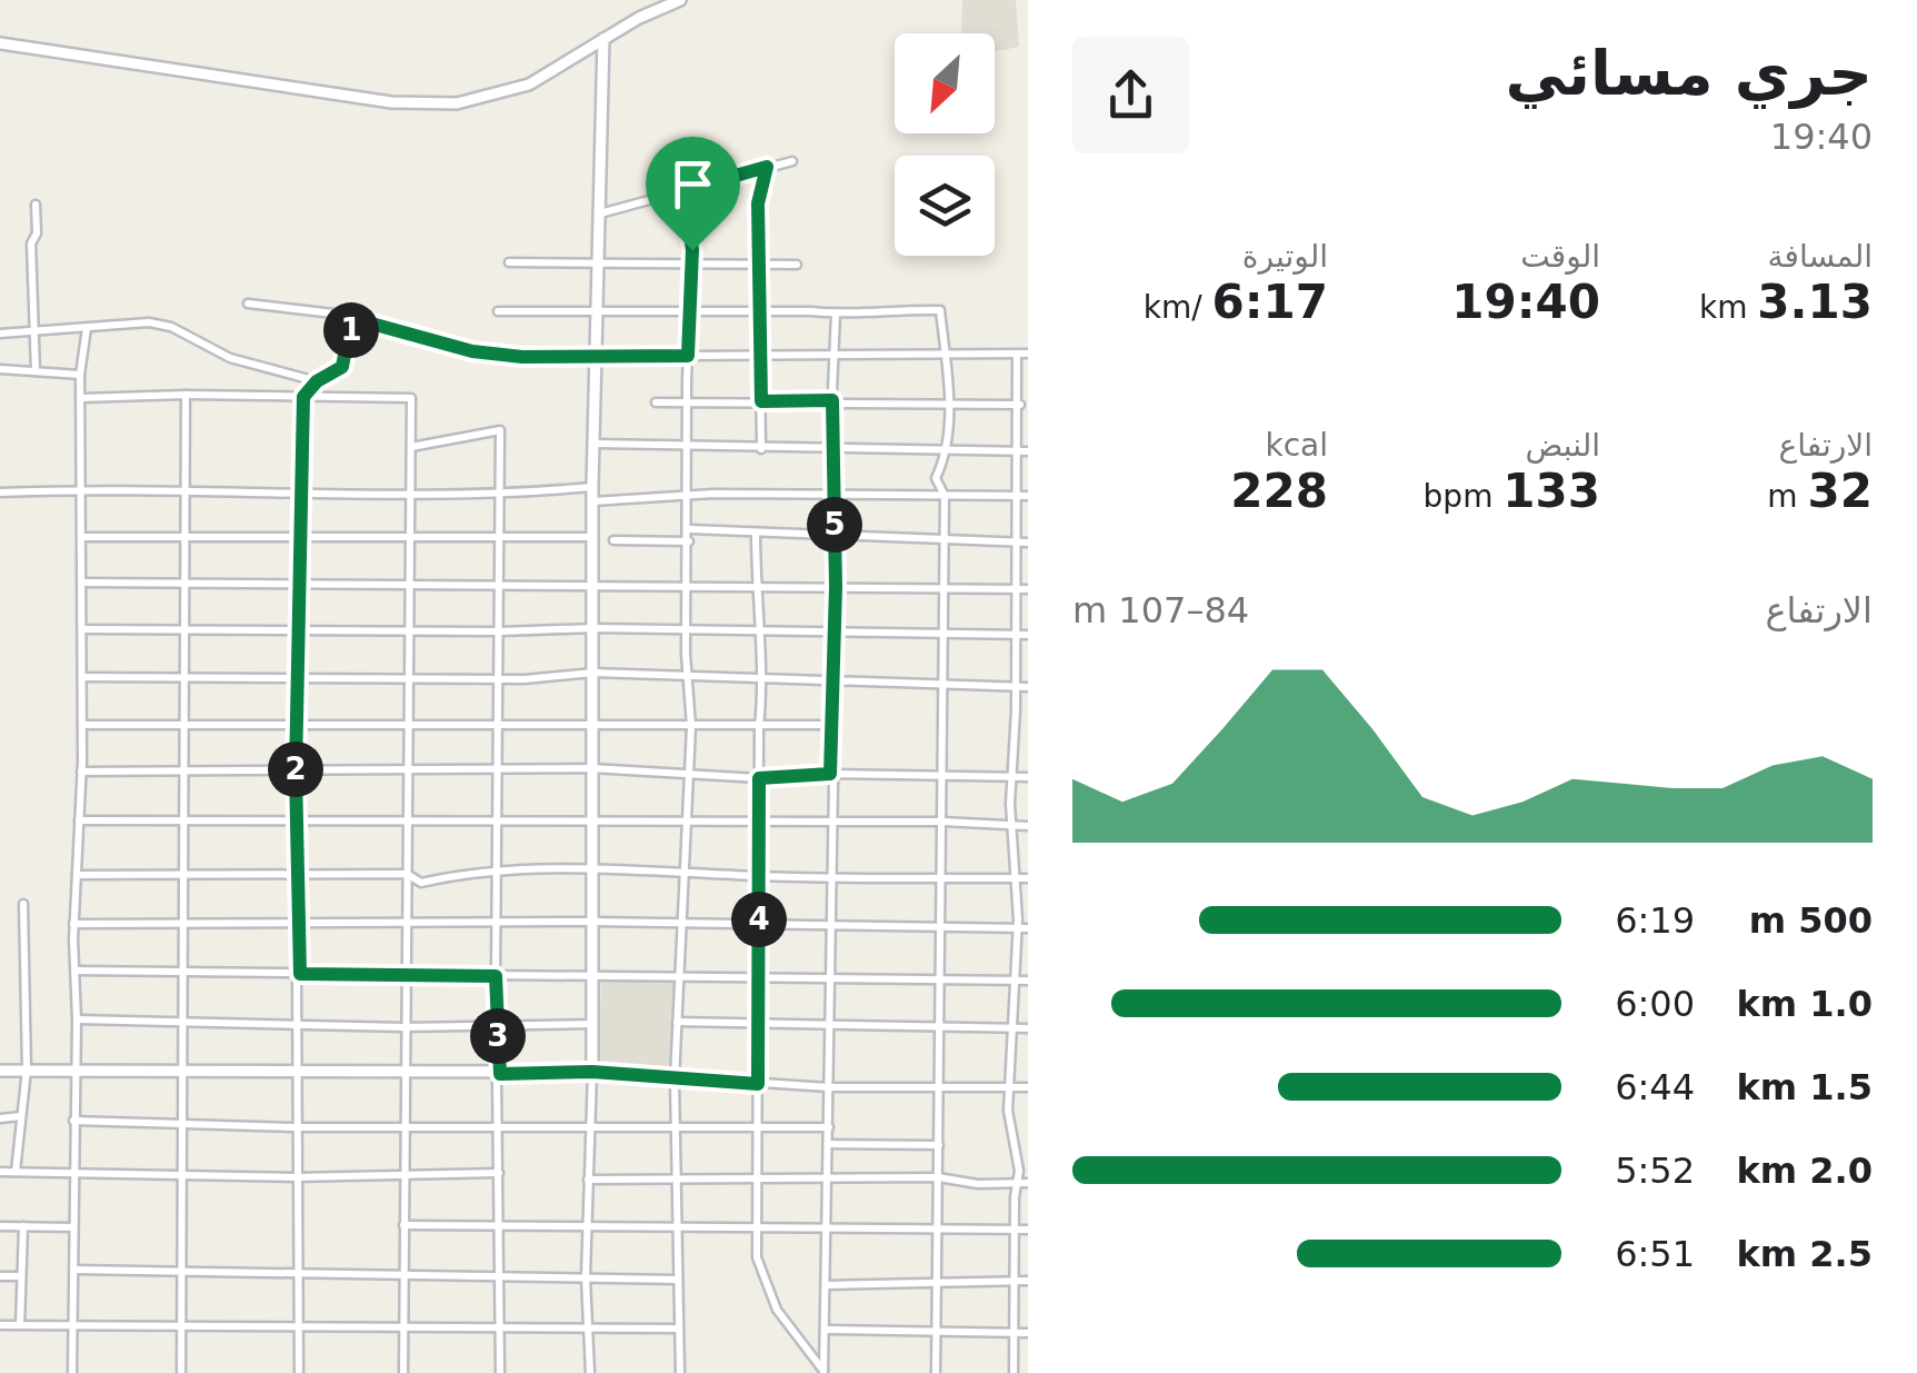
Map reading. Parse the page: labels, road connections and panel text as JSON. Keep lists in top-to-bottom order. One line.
{"north":"bottom left","page":{"heading":["جري مسائي","19:40"],"stats":[["المسافة","3.13 km"],["الوقت","19:40"],["الوتيرة","6:17 /km"],["الارتفاع","32 m"],["النبض","133 bpm"],["kcal","228"]],"pins":["1","5","2","4","3"],"chart":["الارتفاع","84–107 m"],"list":[{"name":"500 m","note":"6:19"},{"name":"1.0 km","note":"6:00"},{"name":"1.5 km","note":"6:44"},{"name":"2.0 km","note":"5:52"},{"name":"2.5 km","note":"6:51"}]}}
